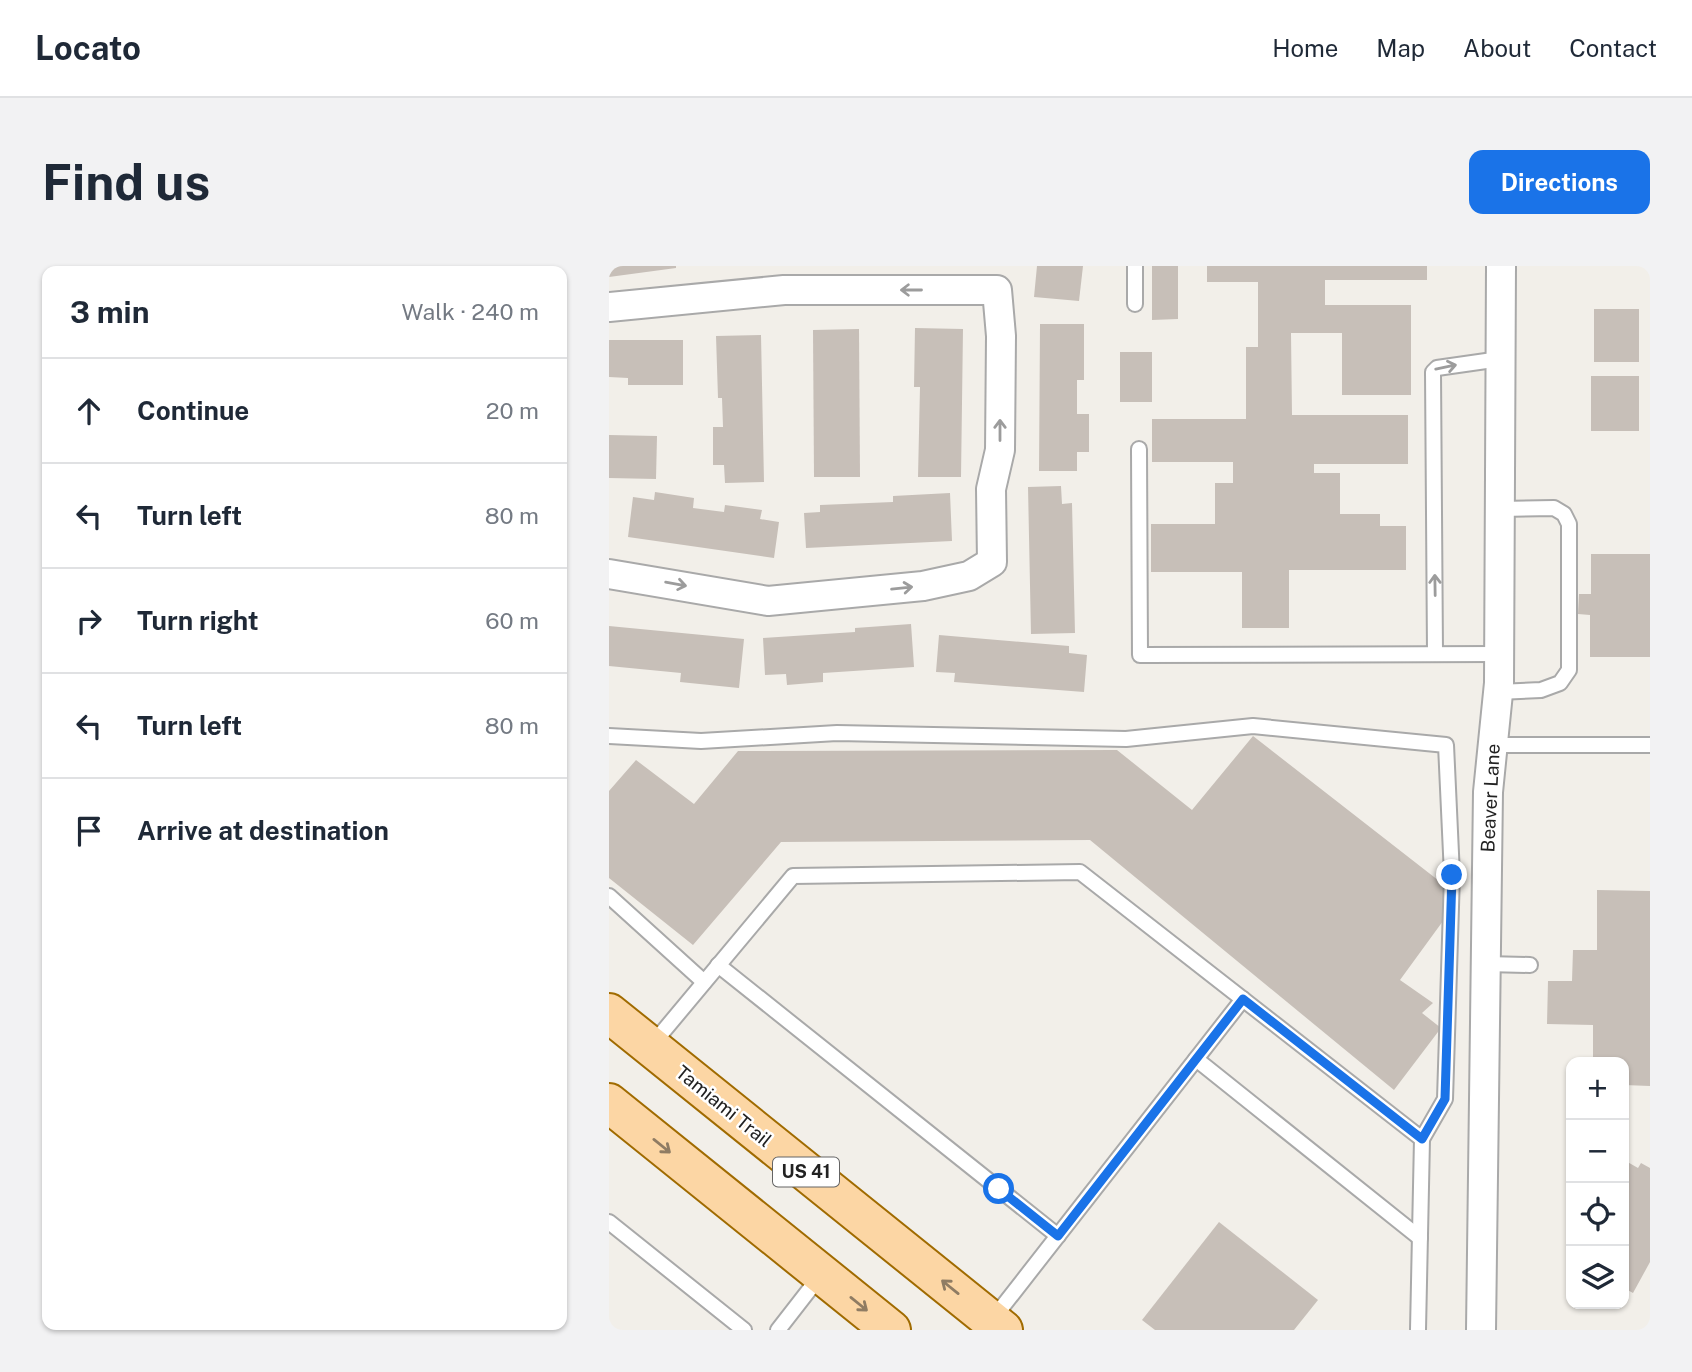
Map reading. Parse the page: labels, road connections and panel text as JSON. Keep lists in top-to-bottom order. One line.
{"streets":{"main road":["Tamiami Trail","US 41"],"street":["Beaver Lane"]},"page":{"header":"Locato","nav":["Home","Map","About","Contact"],"buttons":"Directions","title":"Find us","heading":["3 min","Walk · 240 m"],"list":[["Continue","20 m"],["Turn left","80 m"],["Turn right","60 m"],["Turn left","80 m"],"Arrive at destination"],"map_buttons":["+","−"]}}
